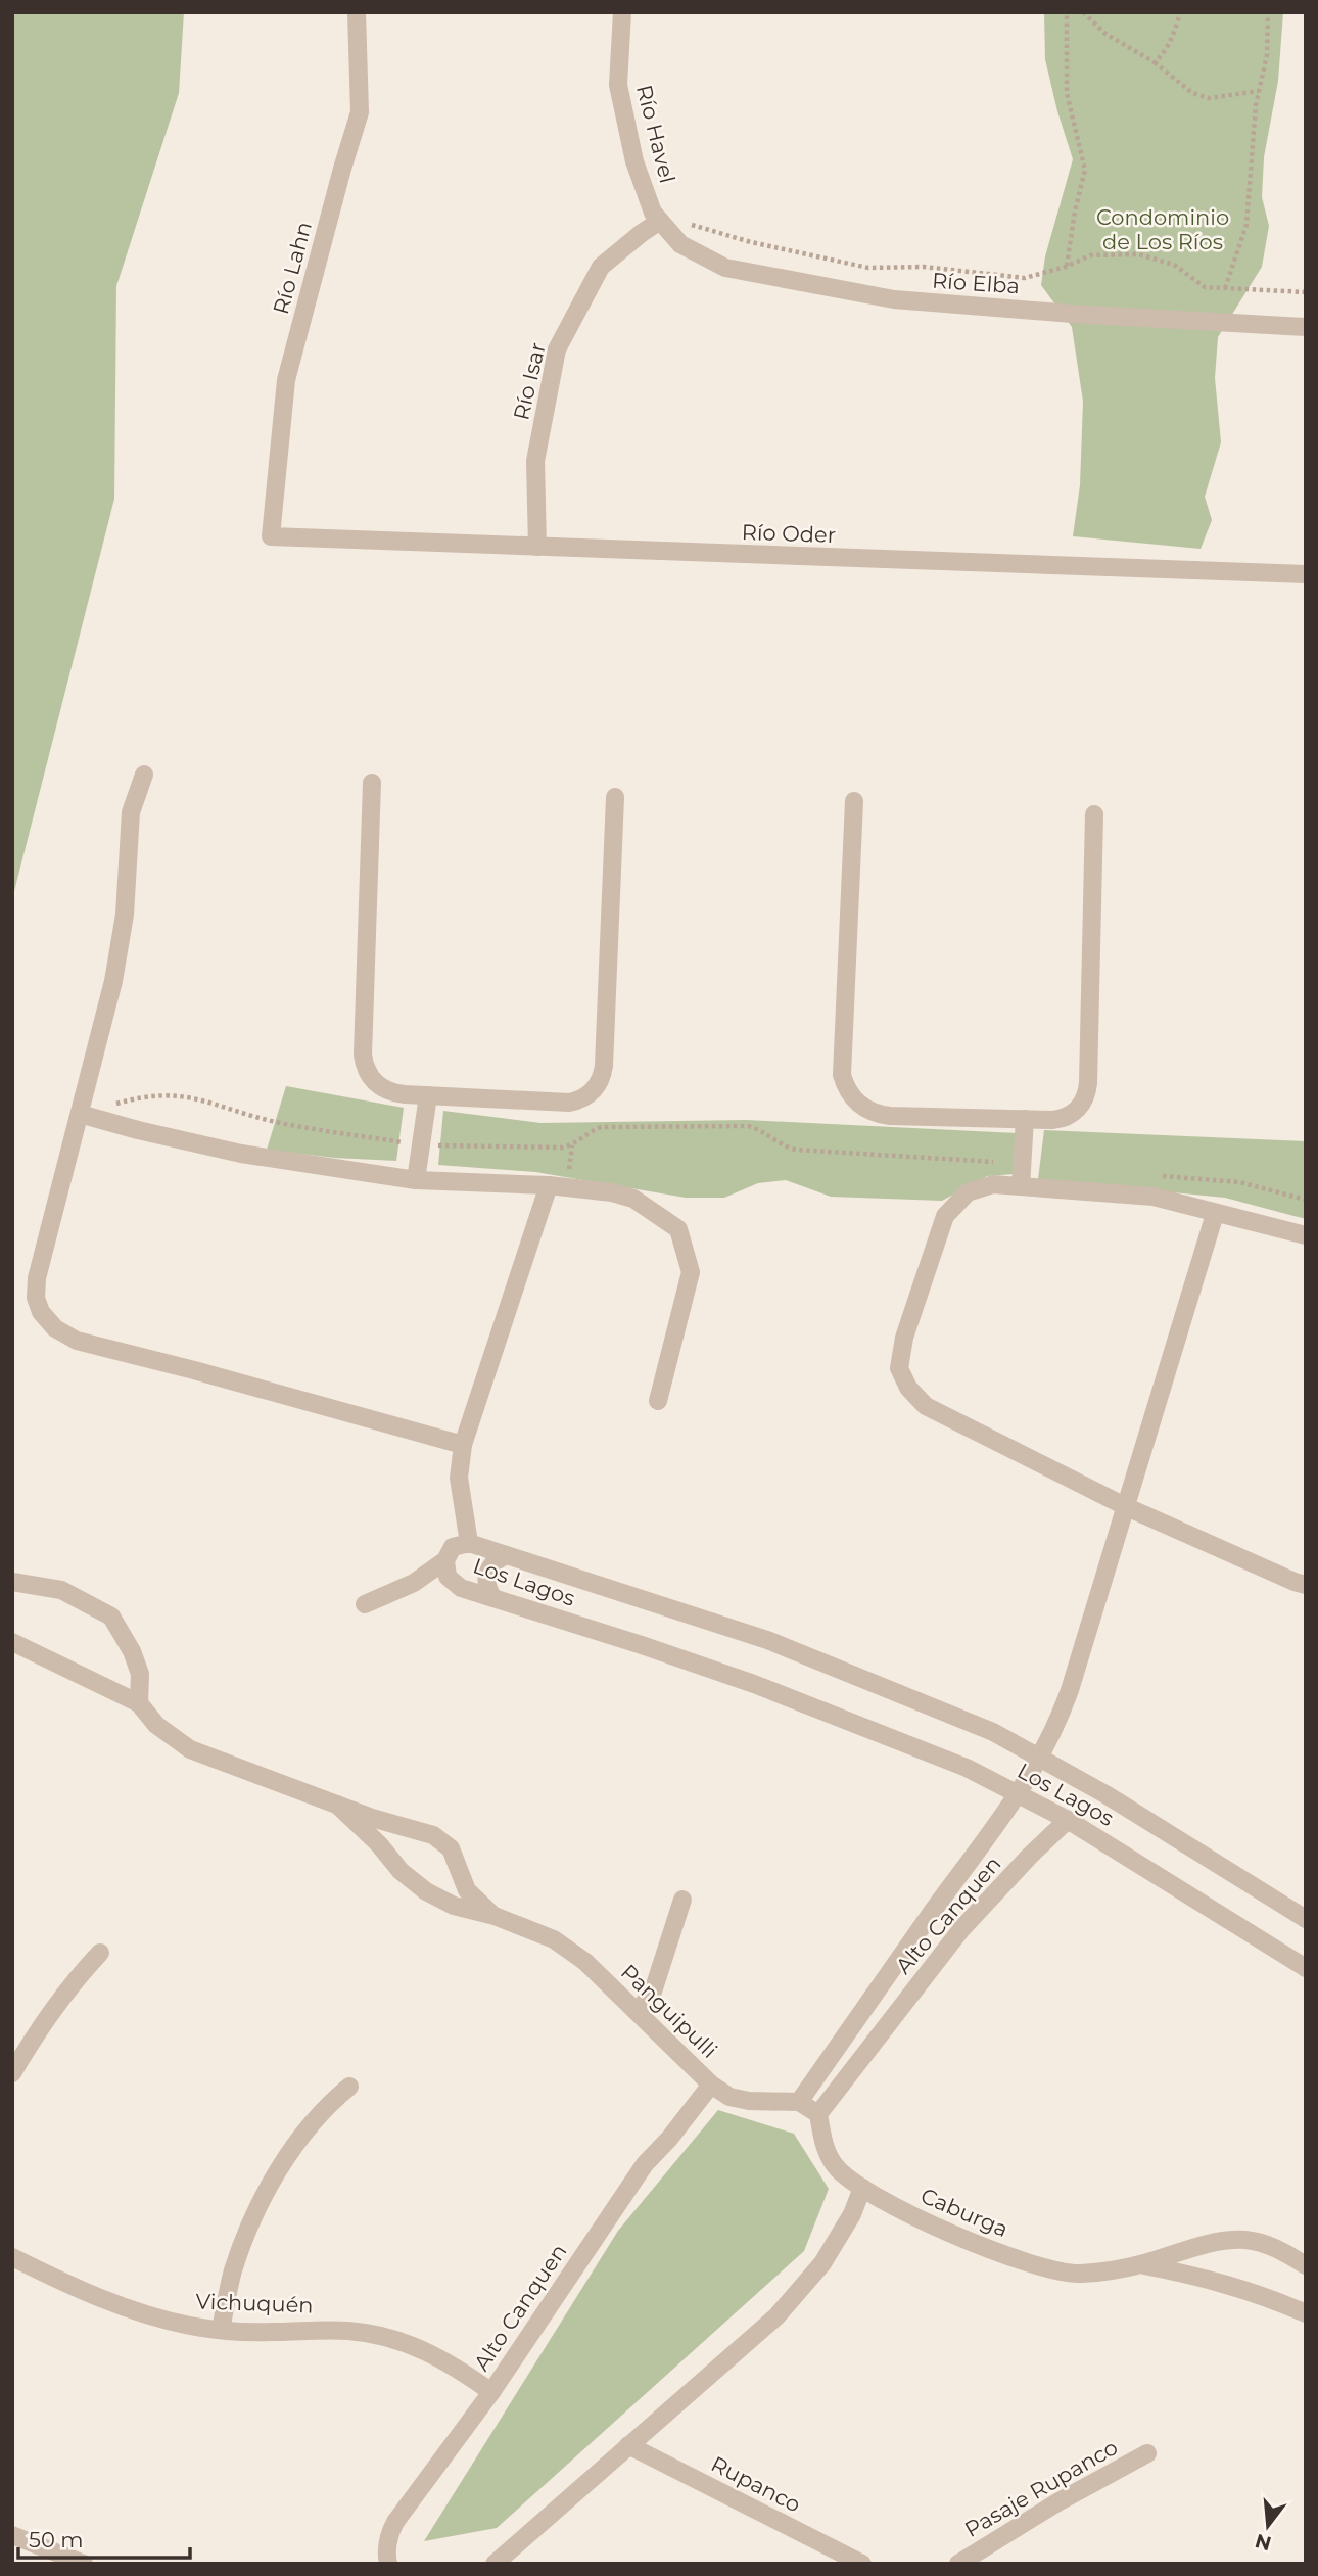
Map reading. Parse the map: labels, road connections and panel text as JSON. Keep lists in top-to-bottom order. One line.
{"streets":{"street":["Río Havel","Río Lahn","Río Elba","Río Isar","Río Oder","Los Lagos","Alto Canquen","Panguipulli","Caburga","Vichuquén","Rupanco","Pasaje Rupanco"]},"crossings":[["Río Havel","Río Elba"],["Río Havel","Río Isar"],["Río Lahn","Río Oder"],["Río Elba","Río Isar"],["Río Isar","Río Oder"],["Los Lagos","Alto Canquen"],["Alto Canquen","Panguipulli"],["Alto Canquen","Caburga"],["Alto Canquen","Vichuquén"],["Panguipulli","Caburga"]],"parks":["Condominio de Los Ríos"],"scale_bar":"50 m","north":"bottom"}
